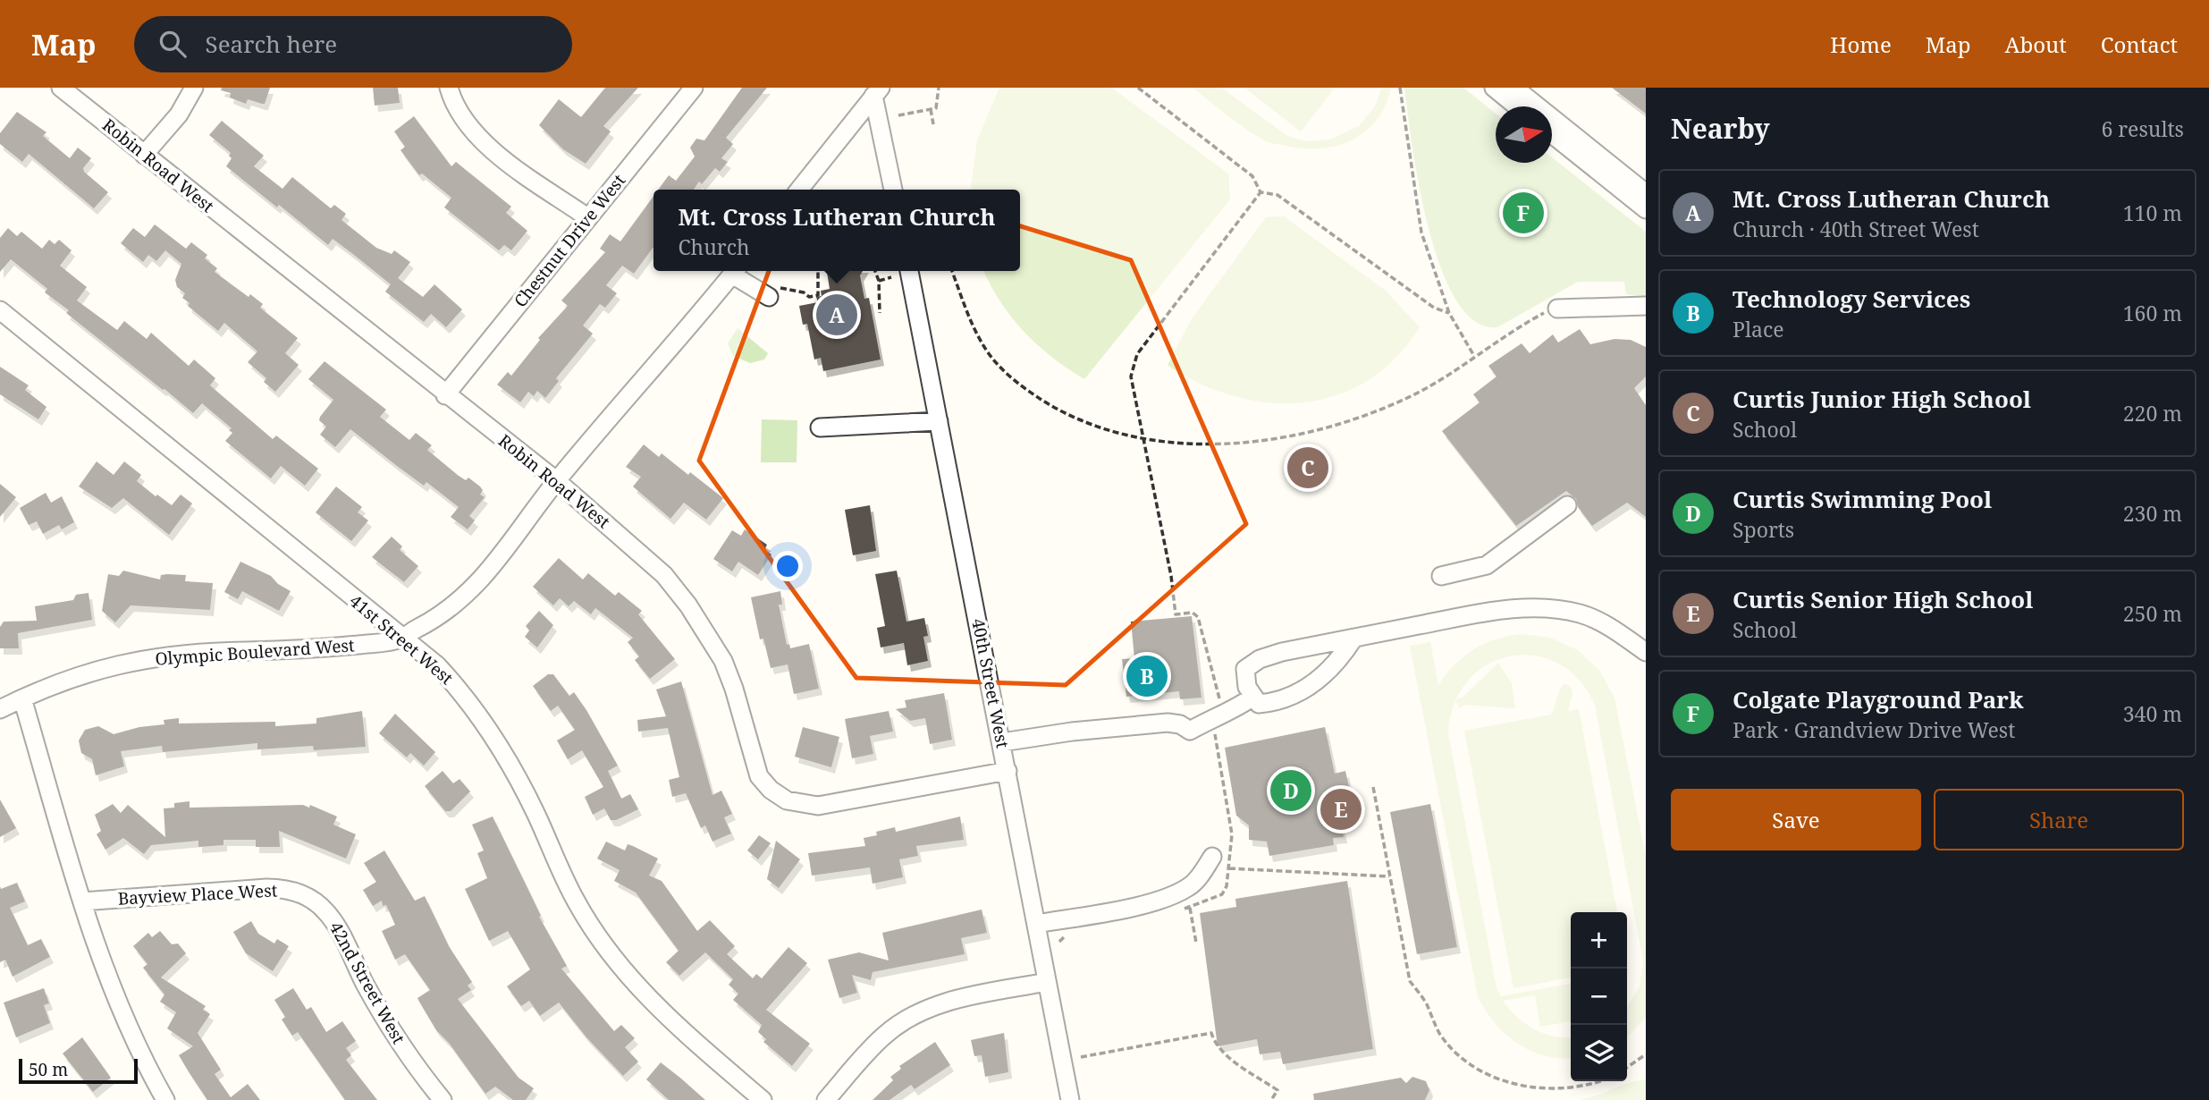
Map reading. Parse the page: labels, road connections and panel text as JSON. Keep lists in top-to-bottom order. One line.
{"streets":{"street":["Robin Road West","Chestnut Drive West","41st Street West","Olympic Boulevard West","40th Street West","Bayview Place West","42nd Street West"]},"crossings":[["Robin Road West","Chestnut Drive West"],["Robin Road West","Olympic Boulevard West"],["Robin Road West","40th Street West"],["41st Street West","Olympic Boulevard West"],["Bayview Place West","42nd Street West"]],"scale_bar":"50 m","north":"right","page":{"header":"Map","search":"Search here","nav":["Home","Map","About","Contact"],"heading":["Nearby","6 results"],"list":[{"mark":"A","name":"Mt. Cross Lutheran Church","note":"Church · 40th Street West","value":"110 m"},{"mark":"B","name":"Technology Services","note":"Place","value":"160 m"},{"mark":"C","name":"Curtis Junior High School","note":"School","value":"220 m"},{"mark":"D","name":"Curtis Swimming Pool","note":"Sports","value":"230 m"},{"mark":"E","name":"Curtis Senior High School","note":"School","value":"250 m"},{"mark":"F","name":"Colgate Playground Park","note":"Park · Grandview Drive West","value":"340 m"}],"pins":["F","A","C","B","D","E"],"popup":["Mt. Cross Lutheran Church","Church"],"buttons":["Save","Share"],"map_buttons":["+","−"],"scale":"50 m"}}
